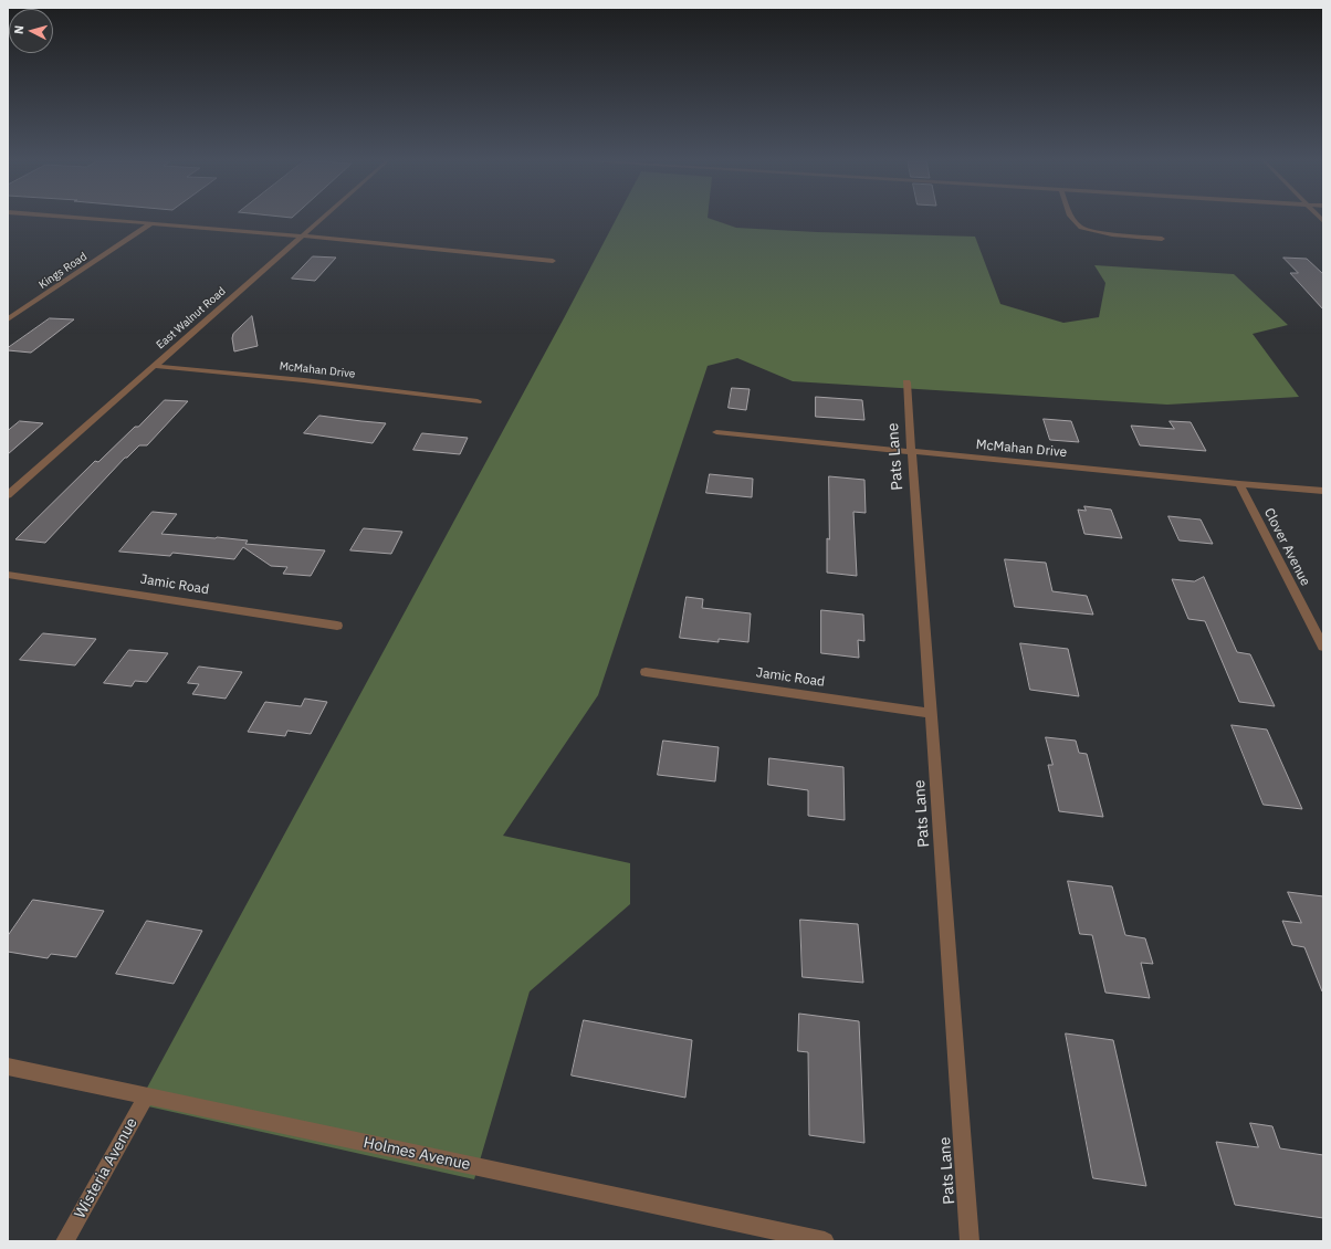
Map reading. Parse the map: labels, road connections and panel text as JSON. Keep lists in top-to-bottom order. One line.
{"streets":{"street":["Kings Road","East Walnut Road","McMahan Drive","Pats Lane","Clover Avenue","Jamic Road","Holmes Avenue","Wisteria Avenue"]},"crossings":[["East Walnut Road","McMahan Drive"],["McMahan Drive","Pats Lane"],["McMahan Drive","Clover Avenue"],["Pats Lane","Jamic Road"],["Holmes Avenue","Wisteria Avenue"]],"north":"left"}
